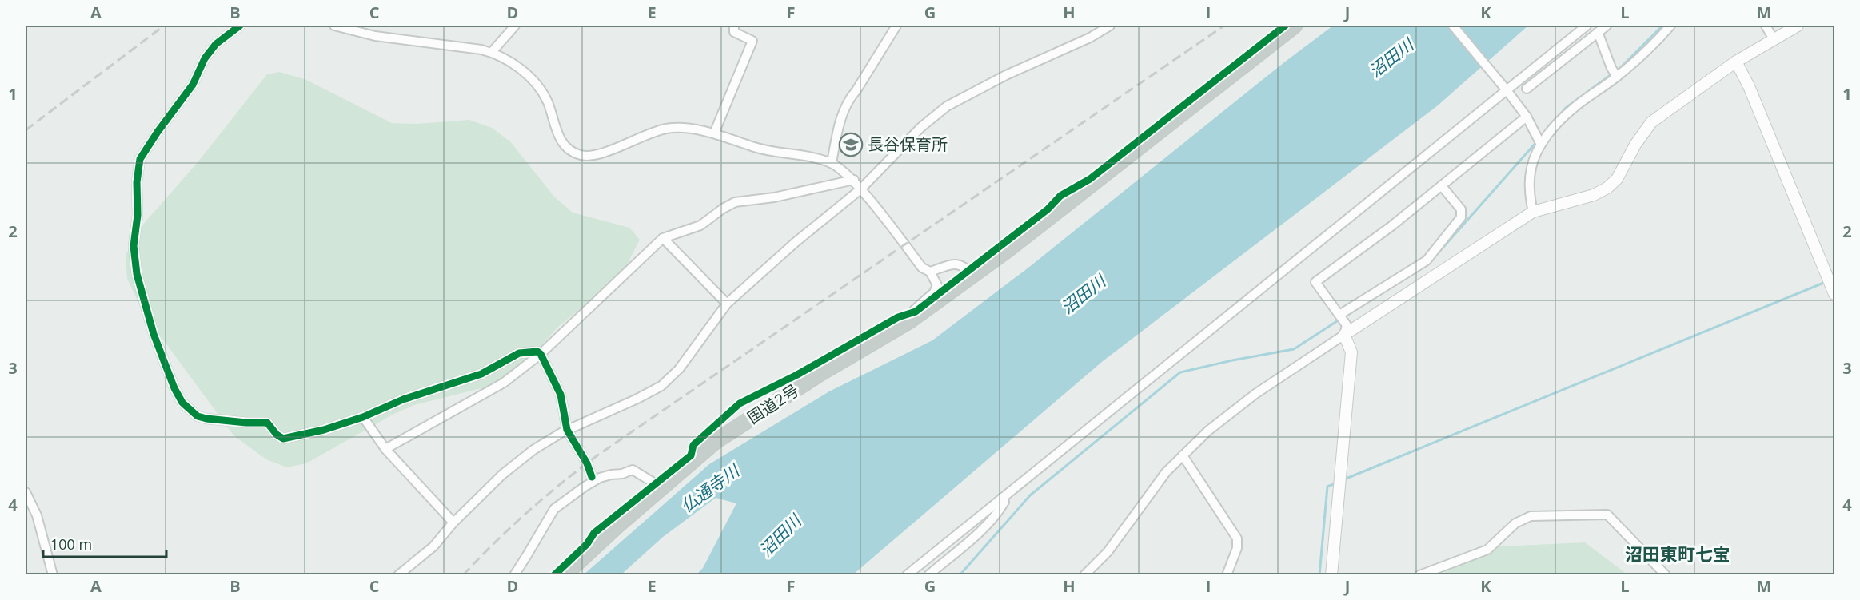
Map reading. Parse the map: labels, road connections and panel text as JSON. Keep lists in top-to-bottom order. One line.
{"streets":{"highway":["国道2号"]},"districts":["沼田東町七宝"],"water":["沼田川","仏通寺川"],"places":{"school or university":["長谷保育所"]},"scale_bar":"100 m","grid":{"columns":["A","B","C","D","E","F","G","H","I","J","K","L","M"],"rows":["1","2","3","4"]}}
